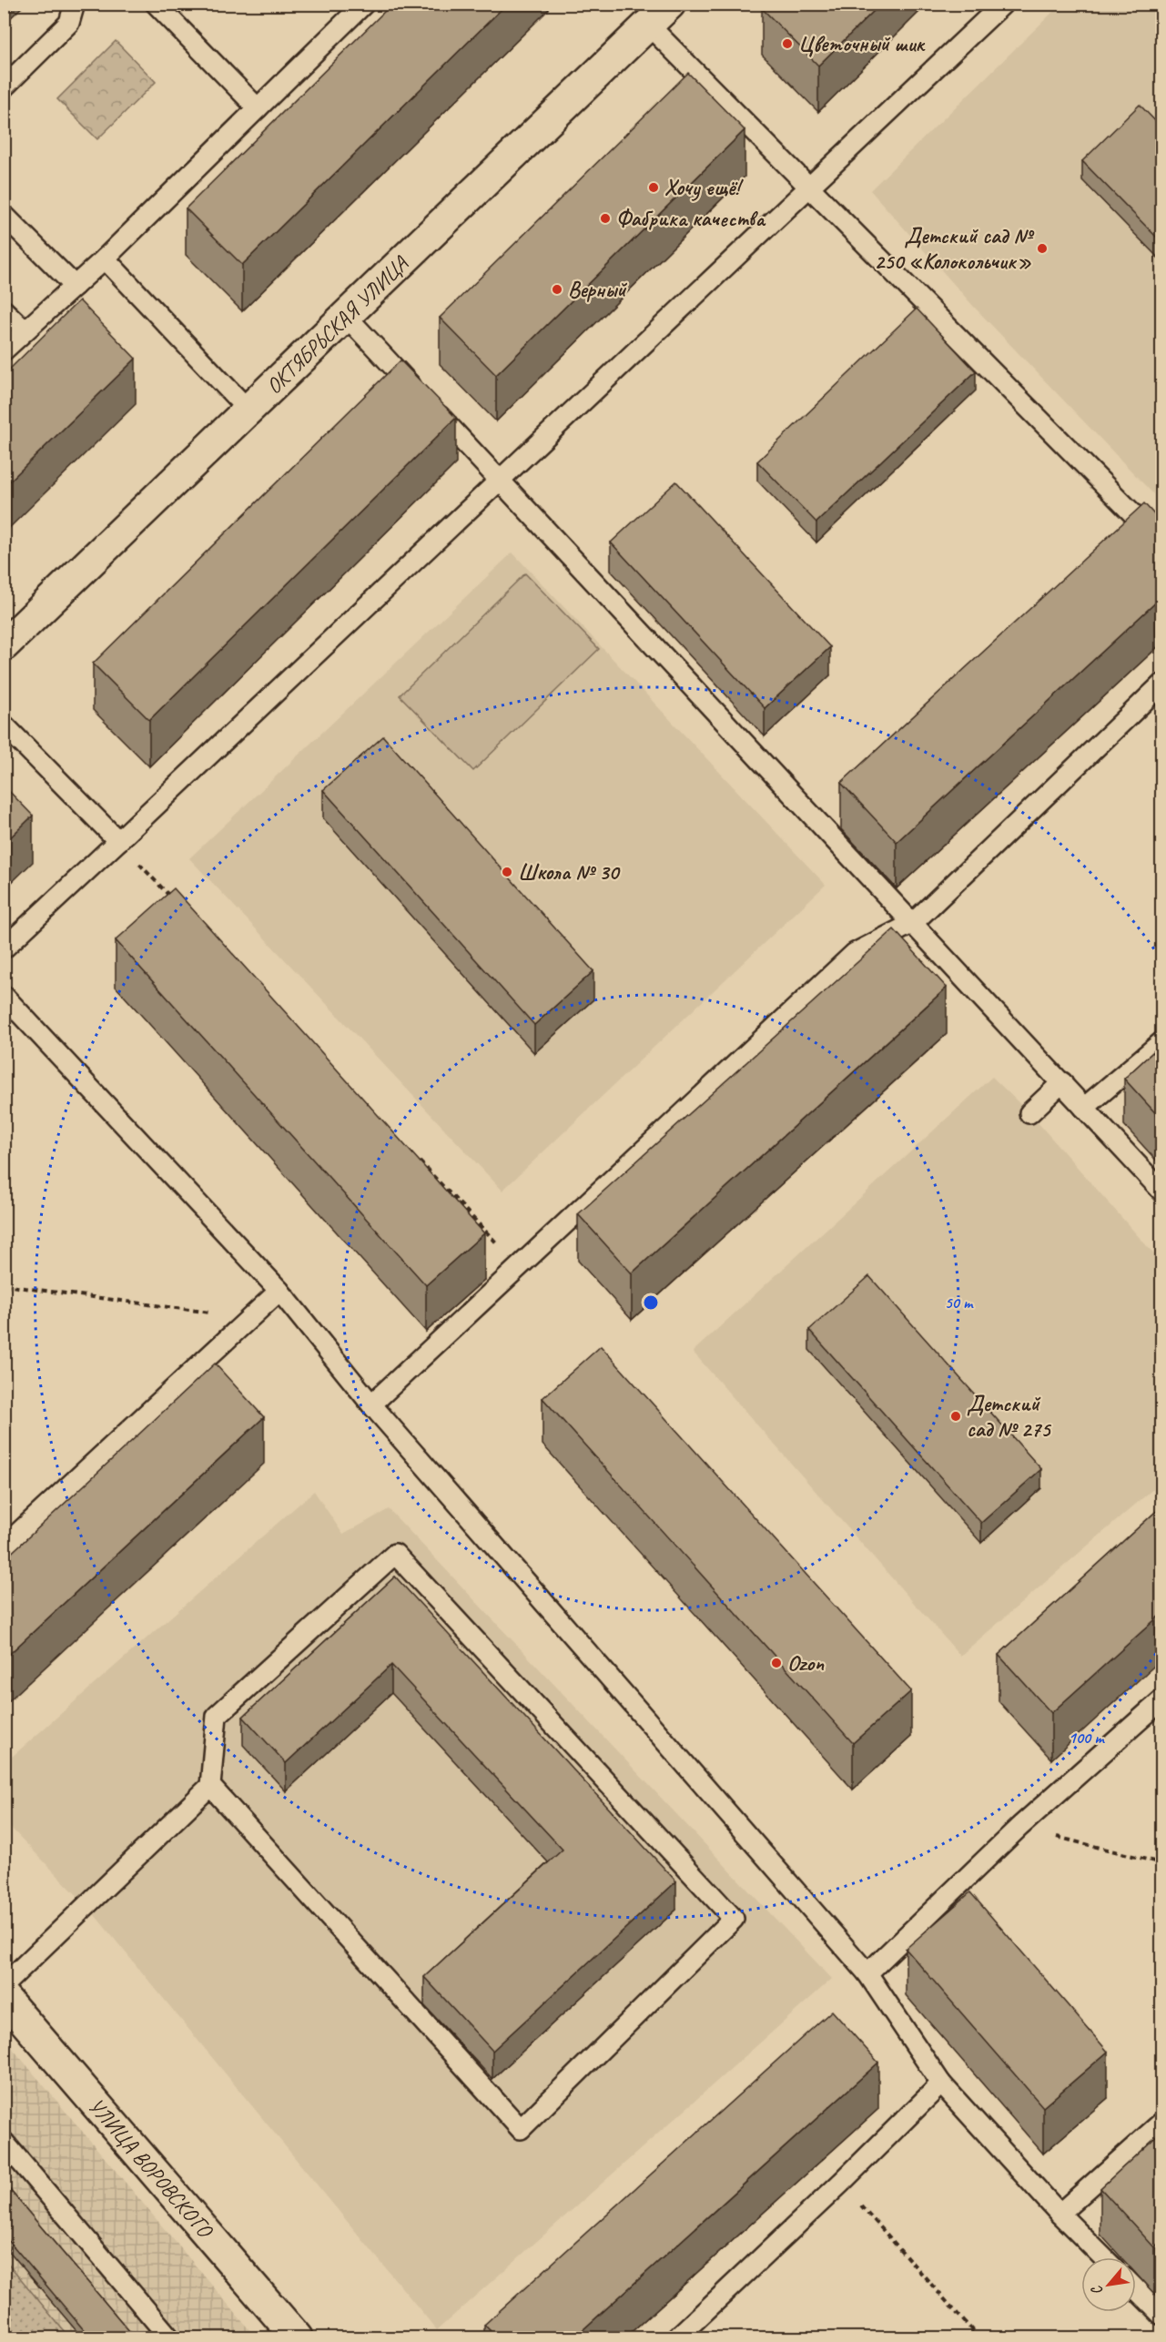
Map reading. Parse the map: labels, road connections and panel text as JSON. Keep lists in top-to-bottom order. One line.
{"streets":{"street":["ОКТЯБРЬСКАЯ УЛИЦА","УЛИЦА ВОРОВСКОГО"]},"places":["Цветочный шик","Хочу ещё!","Фабрика качества","Детский сад № 250 «Колокольчик»","Верный","Школа № 30","Детский сад № 275","Ozon"],"north":"bottom left","rings":["50 m","100 m"]}
